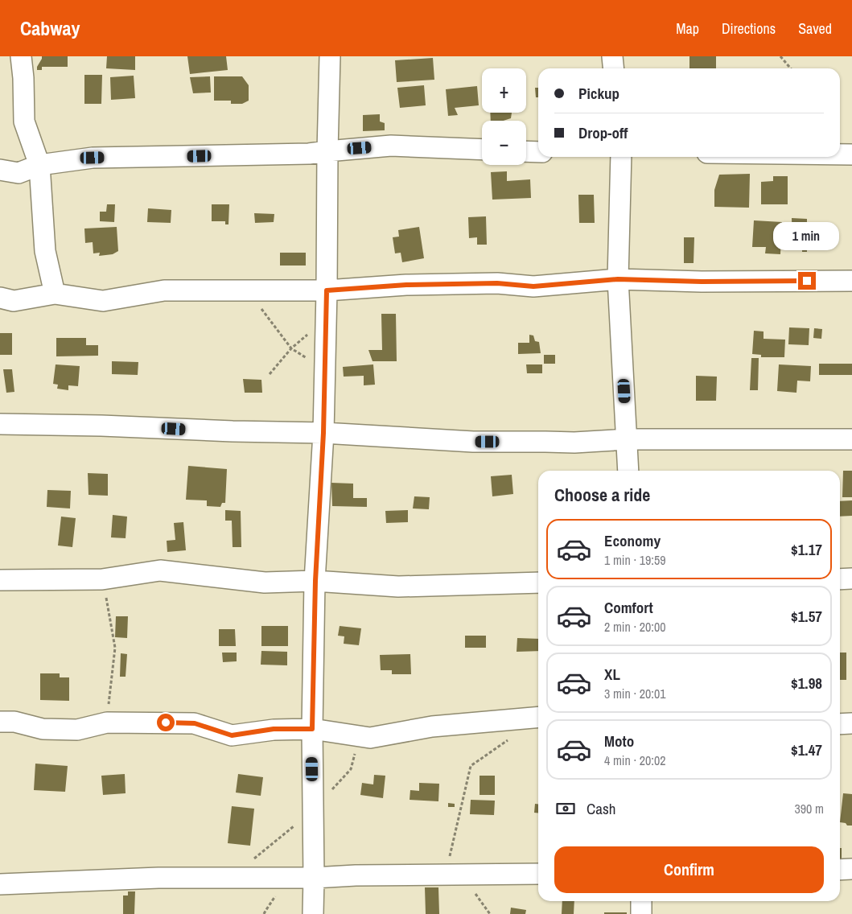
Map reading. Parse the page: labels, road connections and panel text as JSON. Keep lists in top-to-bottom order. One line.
{"page":{"header":"Cabway","nav":["Map","Directions","Saved"],"map_buttons":["+","−"],"banner":["Pickup","Drop-off"],"bubble":"1 min","heading":"Choose a ride","list":[{"name":"Economy","note":"1 min · 19:59","value":"$1.17"},{"name":"Comfort","note":"2 min · 20:00","value":"$1.57"},{"name":"XL","note":"3 min · 20:01","value":"$1.98"},{"name":"Moto","note":"4 min · 20:02","value":"$1.47"}],"pay":["Cash","390 m"],"buttons":"Confirm"}}
